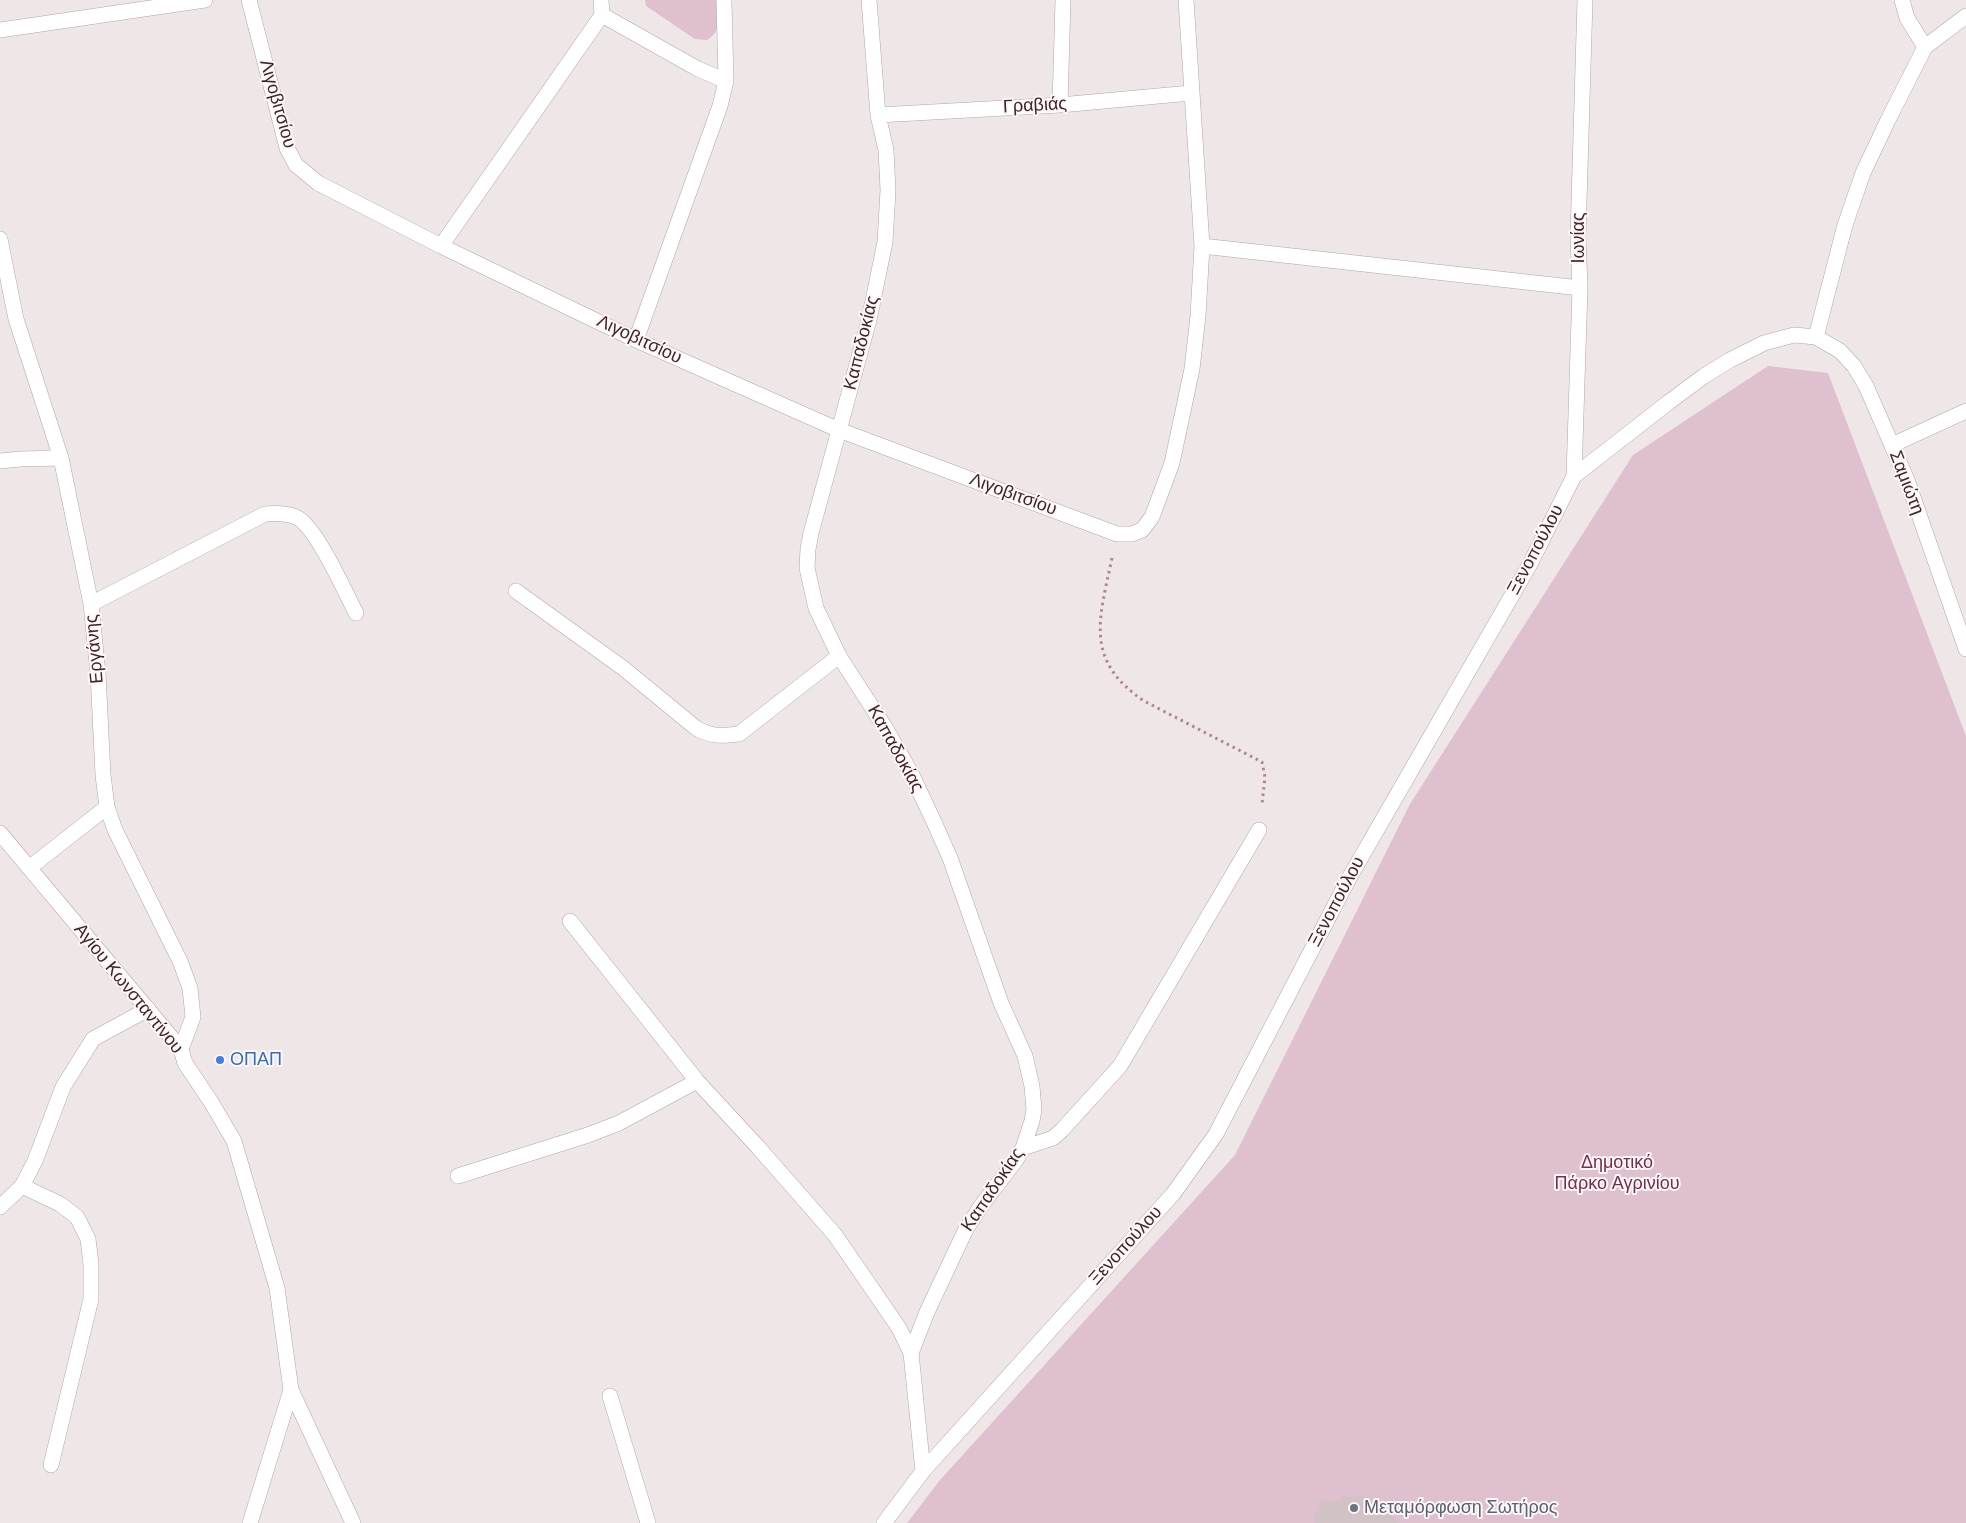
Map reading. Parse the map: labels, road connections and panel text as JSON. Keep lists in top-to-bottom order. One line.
{"streets":{"street":["Λιγοβιτσίου","Γραβιάς","Ιωνίας","Καπαδοκίας","Σαμιώτη","Ξενοπούλου","Εργάνης","Αγίου Κωνσταντίνου"]},"crossings":[["Λιγοβιτσίου","Καπαδοκίας"],["Γραβιάς","Καπαδοκίας"],["Ιωνίας","Ξενοπούλου"],["Καπαδοκίας","Ξενοπούλου"],["Σαμιώτη","Ξενοπούλου"],["Εργάνης","Αγίου Κωνσταντίνου"]],"parks":["Δημοτικό Πάρκο Αγρινίου"],"places":["ΟΠΑΠ","Μεταμόρφωση Σωτήρος"]}
